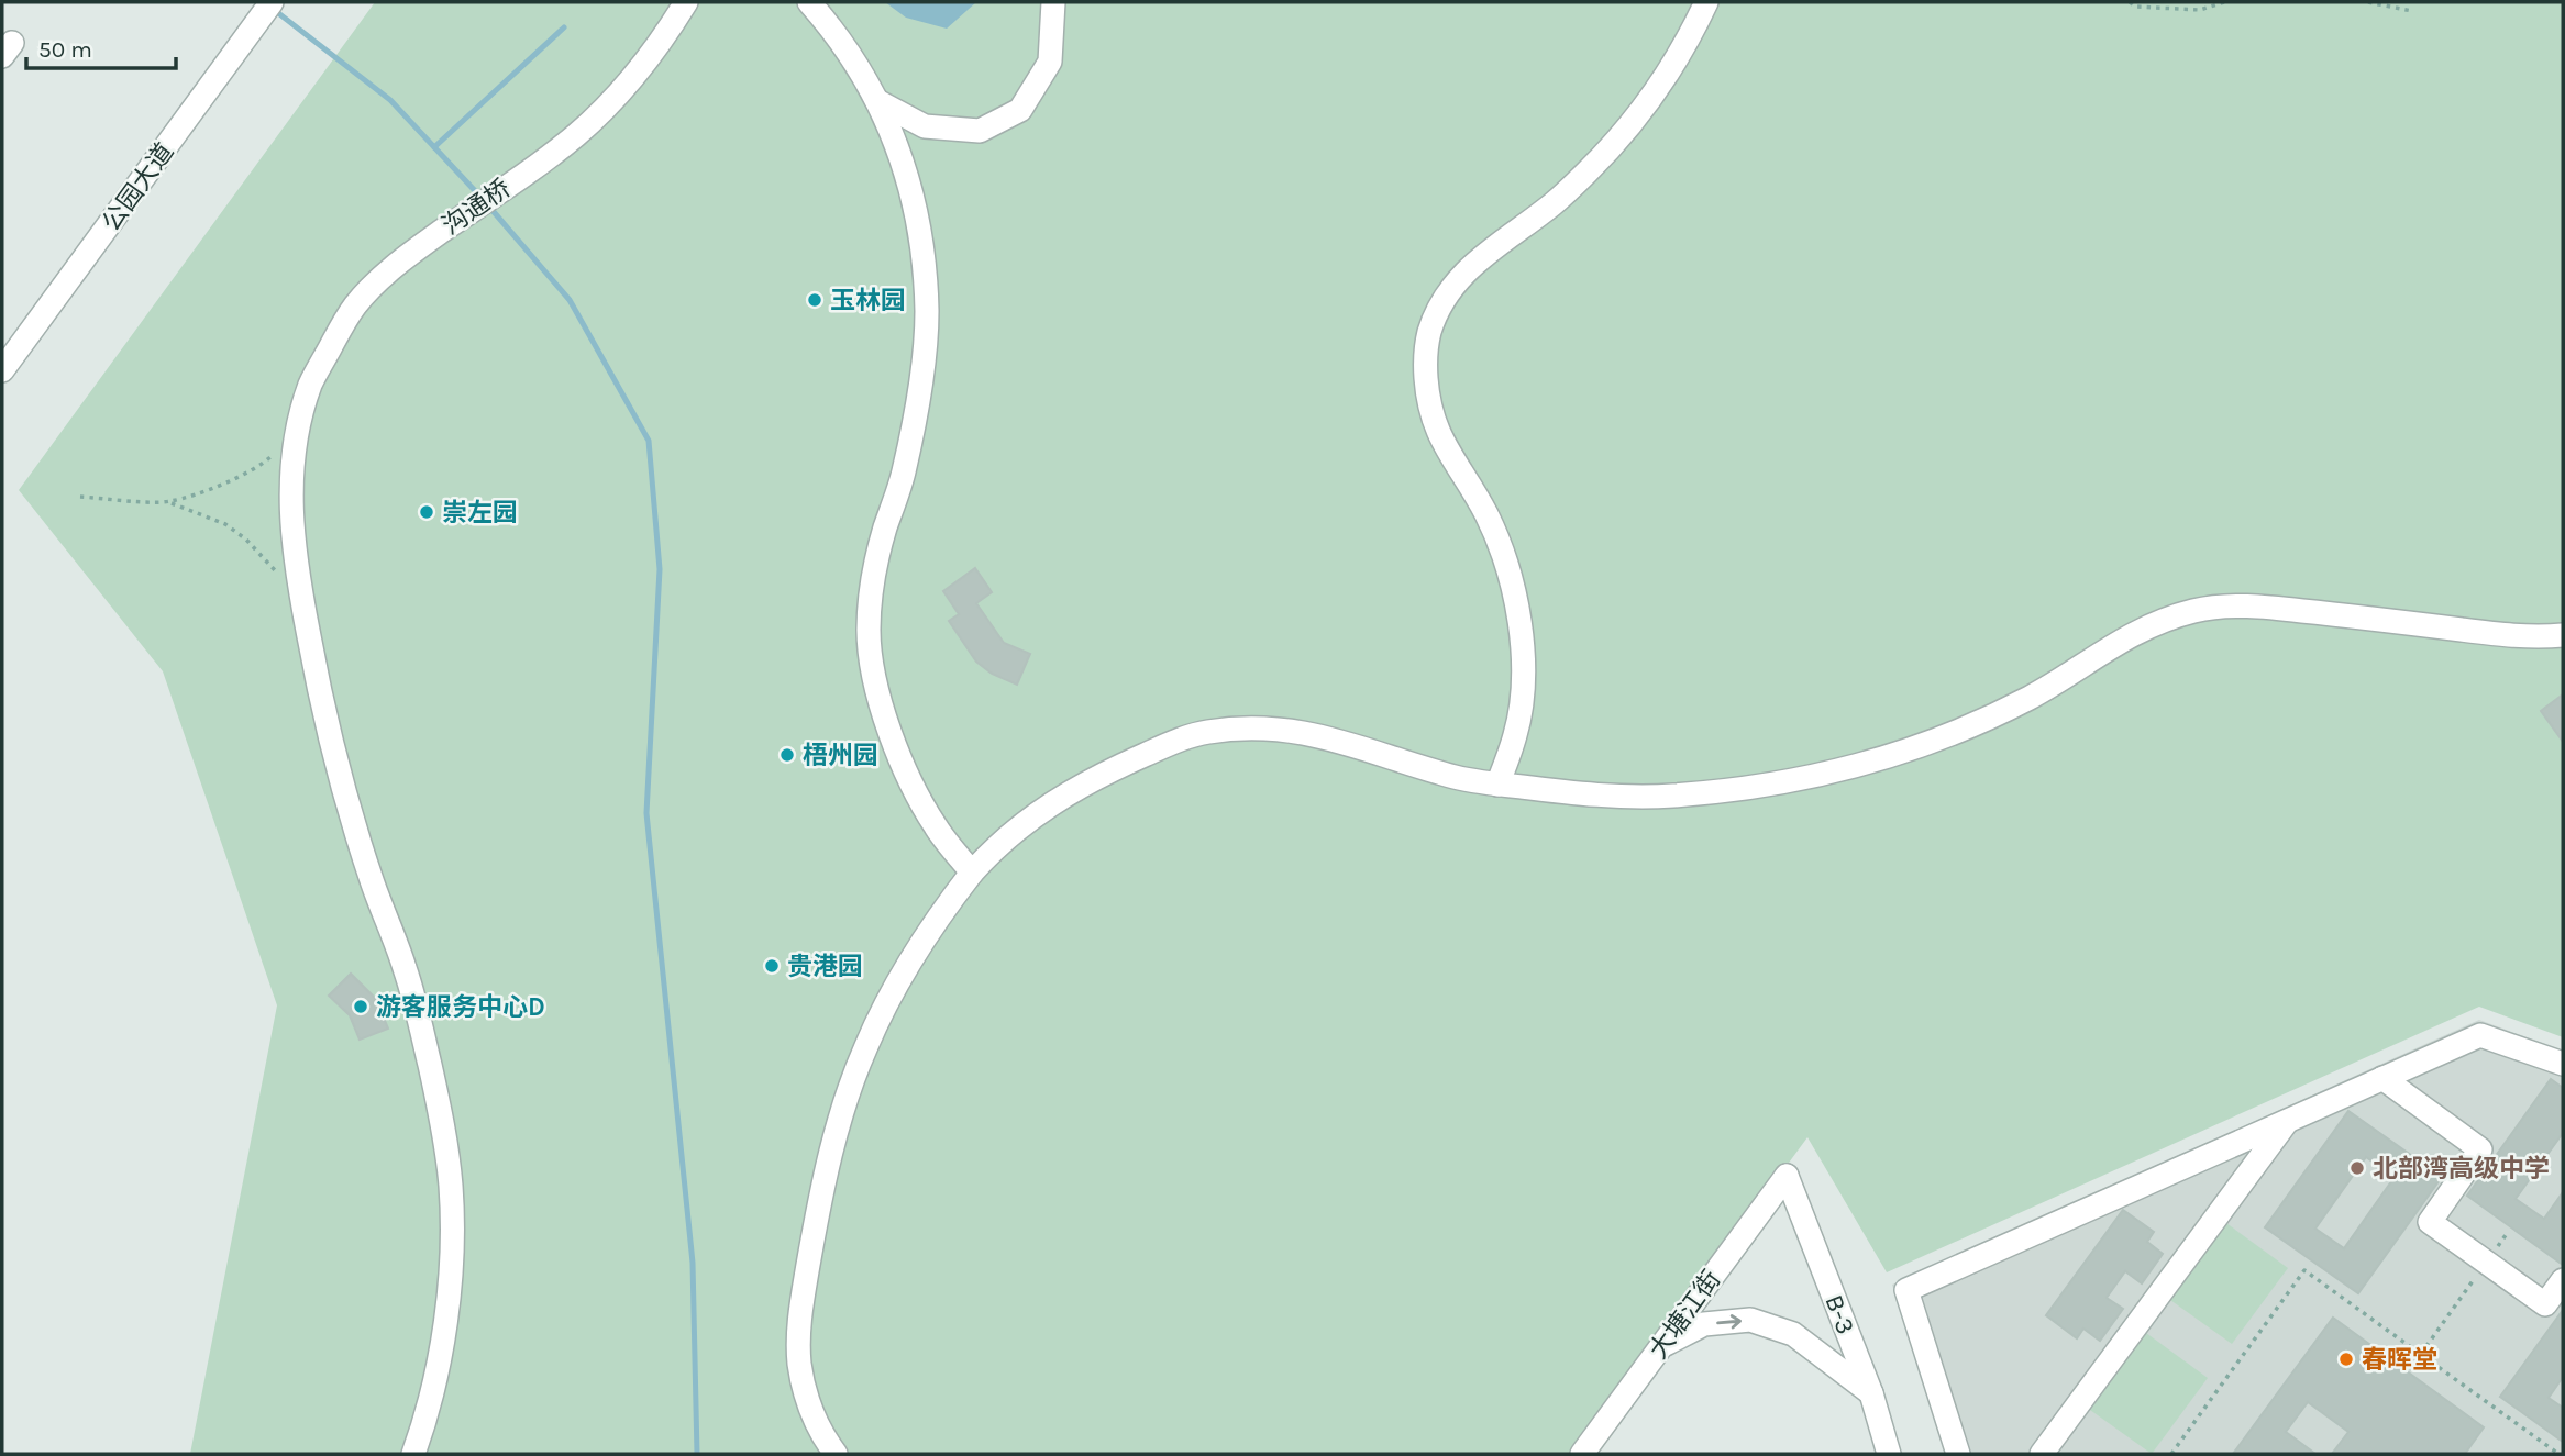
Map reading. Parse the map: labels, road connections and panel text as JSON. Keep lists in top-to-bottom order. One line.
{"streets":{"street":["公园大道","沟通桥","大塘江街","B-3"]},"crossings":[["大塘江街","B-3"]],"places":["玉林园","崇左园","梧州园","贵港园","游客服务中心D","北部湾高级中学","春晖堂"],"scale_bar":"50 m"}
